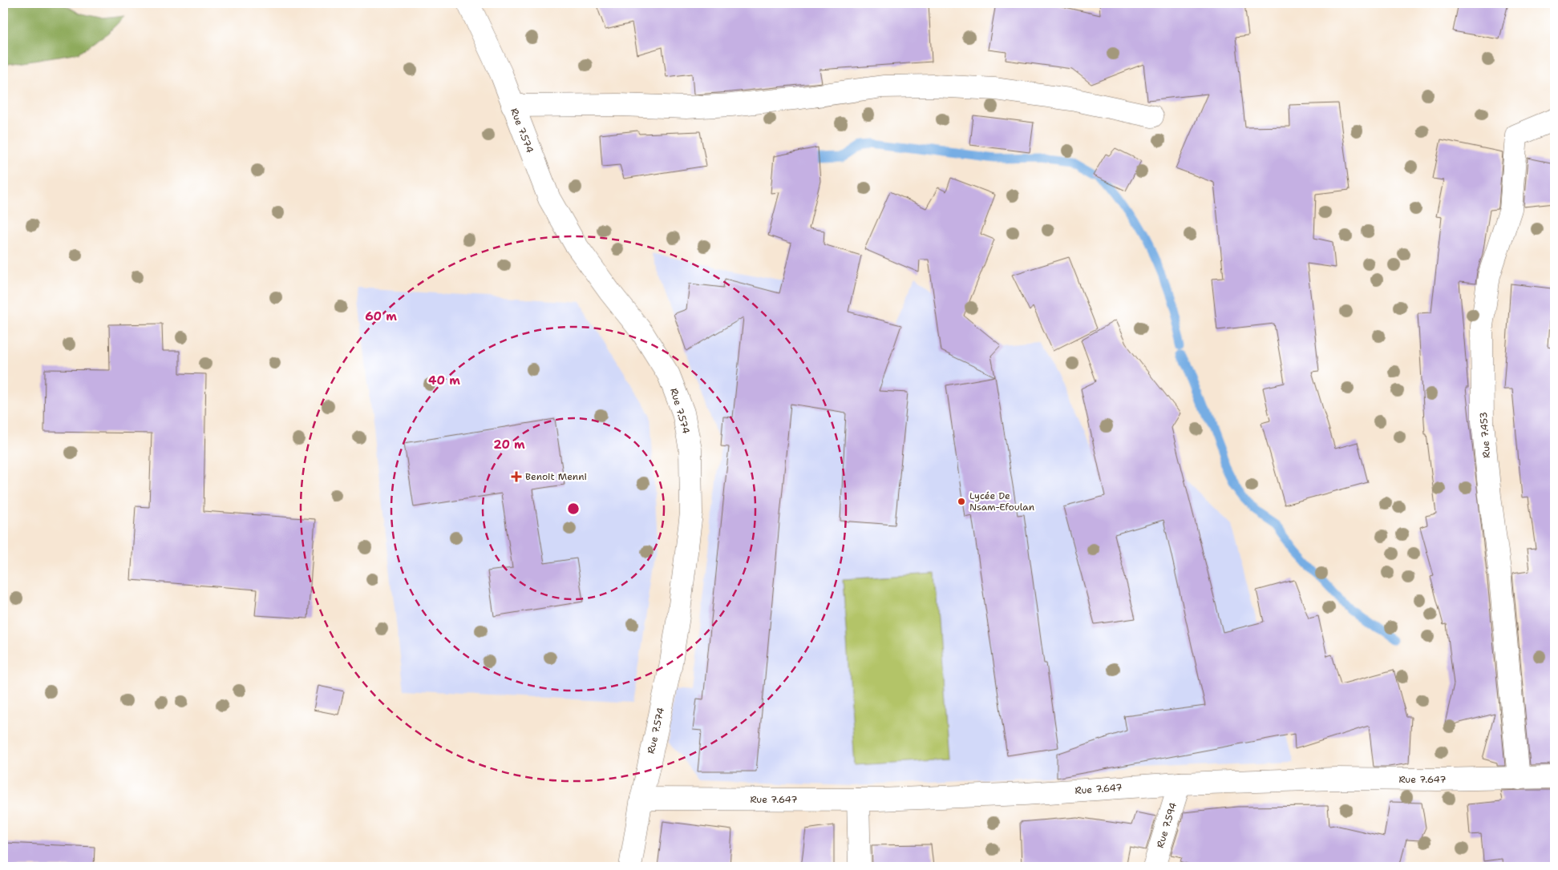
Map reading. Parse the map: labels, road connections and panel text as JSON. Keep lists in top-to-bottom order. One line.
{"streets":{"street":["Rue 7.574","Rue 7.453","Rue 7.647","Rue 7.594"]},"crossings":[["Rue 7.574","Rue 7.647"],["Rue 7.453","Rue 7.647"],["Rue 7.647","Rue 7.594"]],"places":{"health":["Benoit Menni"],"other":["Lycée De Nsam-Efoulan"]},"rings":["60 m","40 m","20 m"]}
